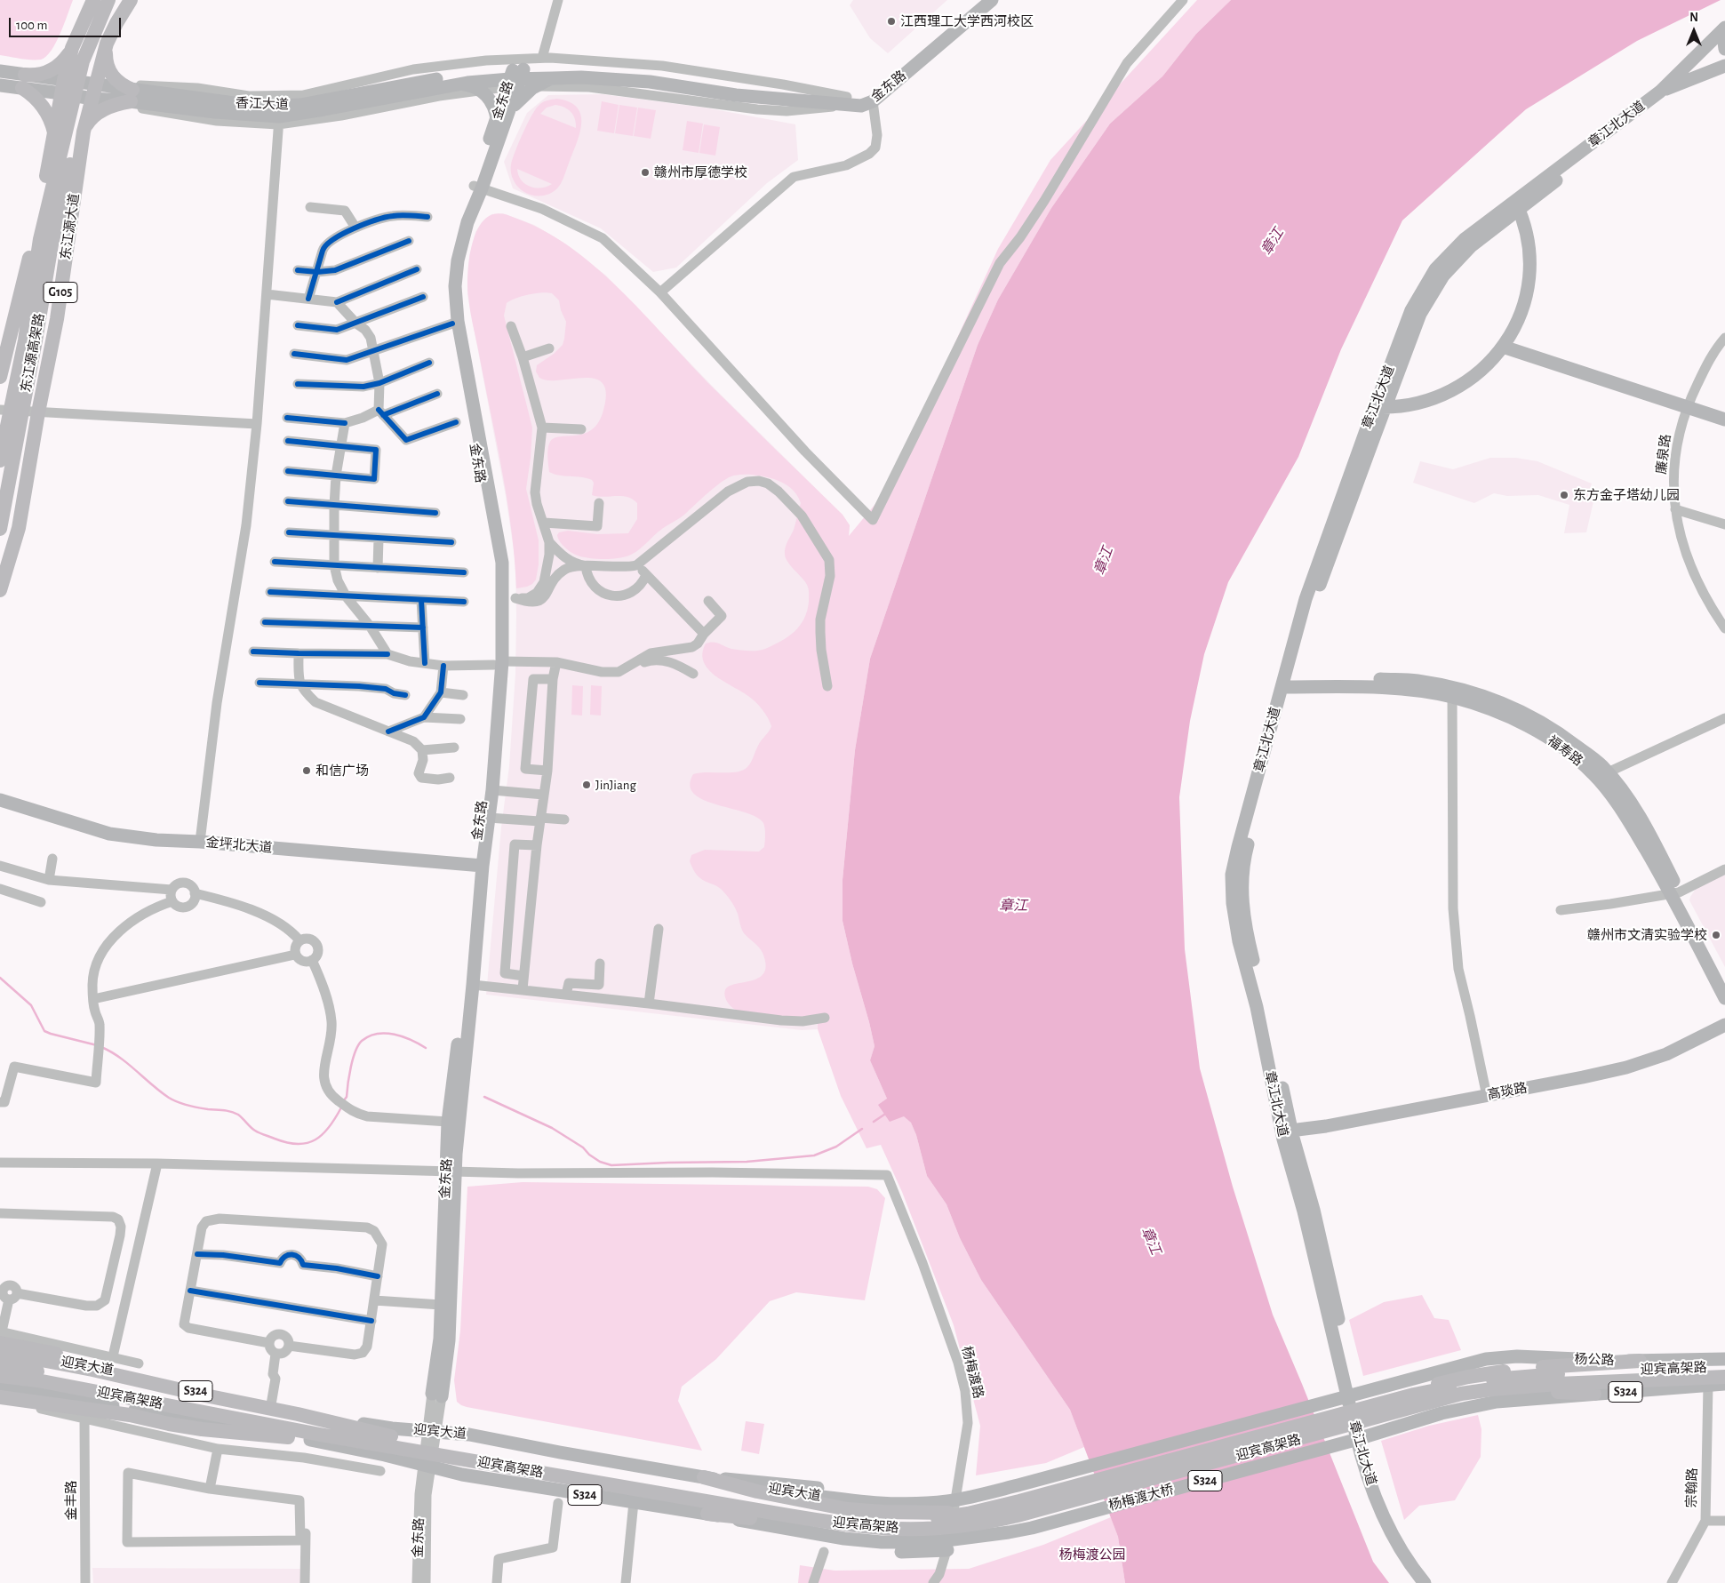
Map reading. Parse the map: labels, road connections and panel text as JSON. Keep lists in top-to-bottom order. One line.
{"streets":{"highway":["东江源大道","G105","东江源高架路","迎宾高架路"],"main road":["金东路","香江大道","章江北大道","福寿路","金坪北大道","高琰路","杨公路","迎宾大道","S324","杨梅渡大桥"],"street":["廉泉路","杨梅渡路","宗翰路","金丰路"]},"crossings":[["金东路","香江大道"],["金东路","金坪北大道"],["金东路","迎宾大道"],["金东路","迎宾高架路"],["金东路","杨梅渡路"],["金东路","S324"],["香江大道","东江源大道"],["章江北大道","福寿路"],["章江北大道","高琰路"],["杨公路","迎宾高架路"],["杨公路","S324"],["杨公路","杨梅渡大桥"],["迎宾大道","杨梅渡路"],["迎宾高架路","S324"],["迎宾高架路","杨梅渡大桥"],["S324","宗翰路"],["S324","杨梅渡大桥"]],"water":["章江"],"parks":["杨梅渡公园"],"places":["江西理工大学西河校区","赣州市厚德学校","东方金子塔幼儿园","和信广场","JinJiang","赣州市文清实验学校"],"scale_bar":"100 m","north":"top"}
